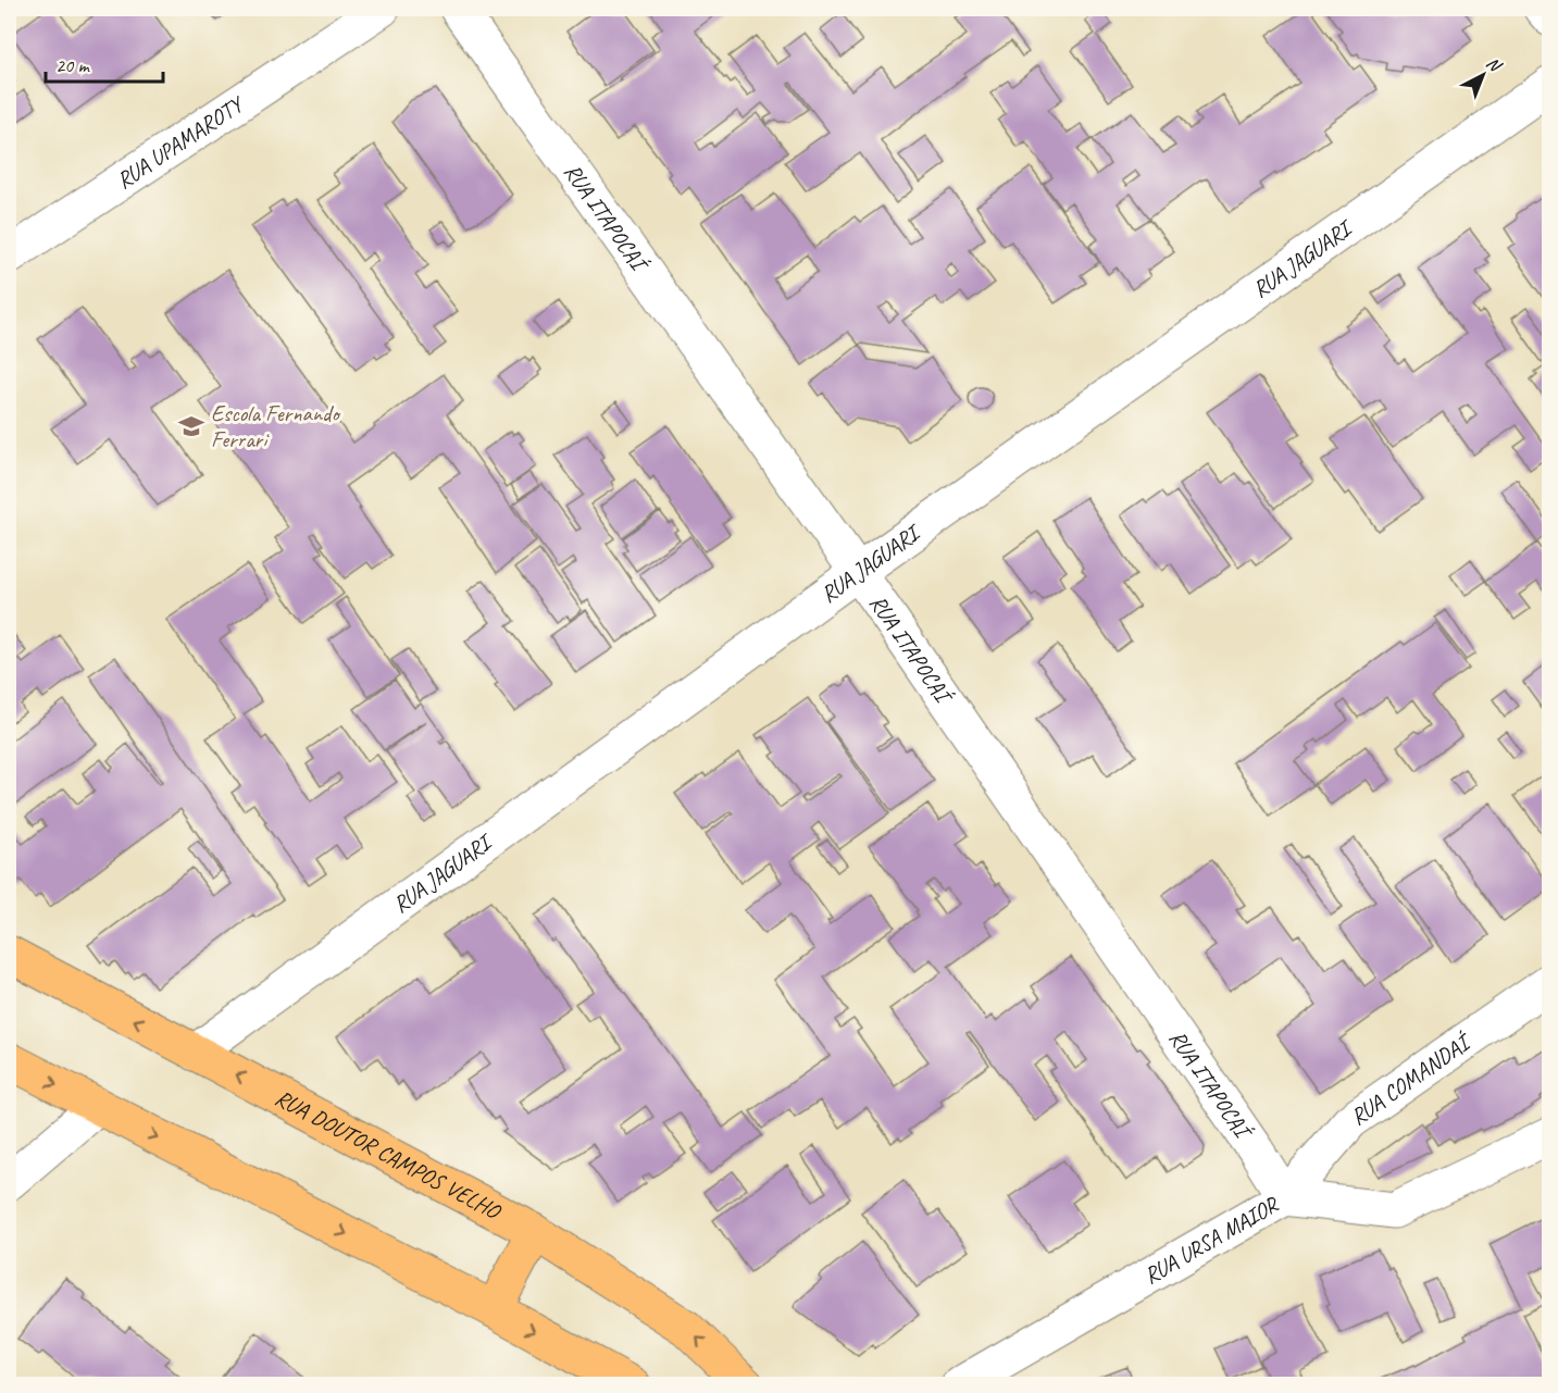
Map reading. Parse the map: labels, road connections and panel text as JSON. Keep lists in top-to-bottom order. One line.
{"streets":{"main road":["RUA DOUTOR CAMPOS VELHO"],"street":["RUA UPAMAROTY","RUA ITAPOCAÍ","RUA JAGUARI","RUA COMANDAÍ","RUA URSA MAIOR"]},"crossings":[["RUA ITAPOCAÍ","RUA JAGUARI"],["RUA ITAPOCAÍ","RUA COMANDAÍ"],["RUA ITAPOCAÍ","RUA URSA MAIOR"],["RUA JAGUARI","RUA DOUTOR CAMPOS VELHO"],["RUA COMANDAÍ","RUA URSA MAIOR"]],"places":{"school or university":["Escola Fernando Ferrari"]},"scale_bar":"20 m","north":"top right"}
